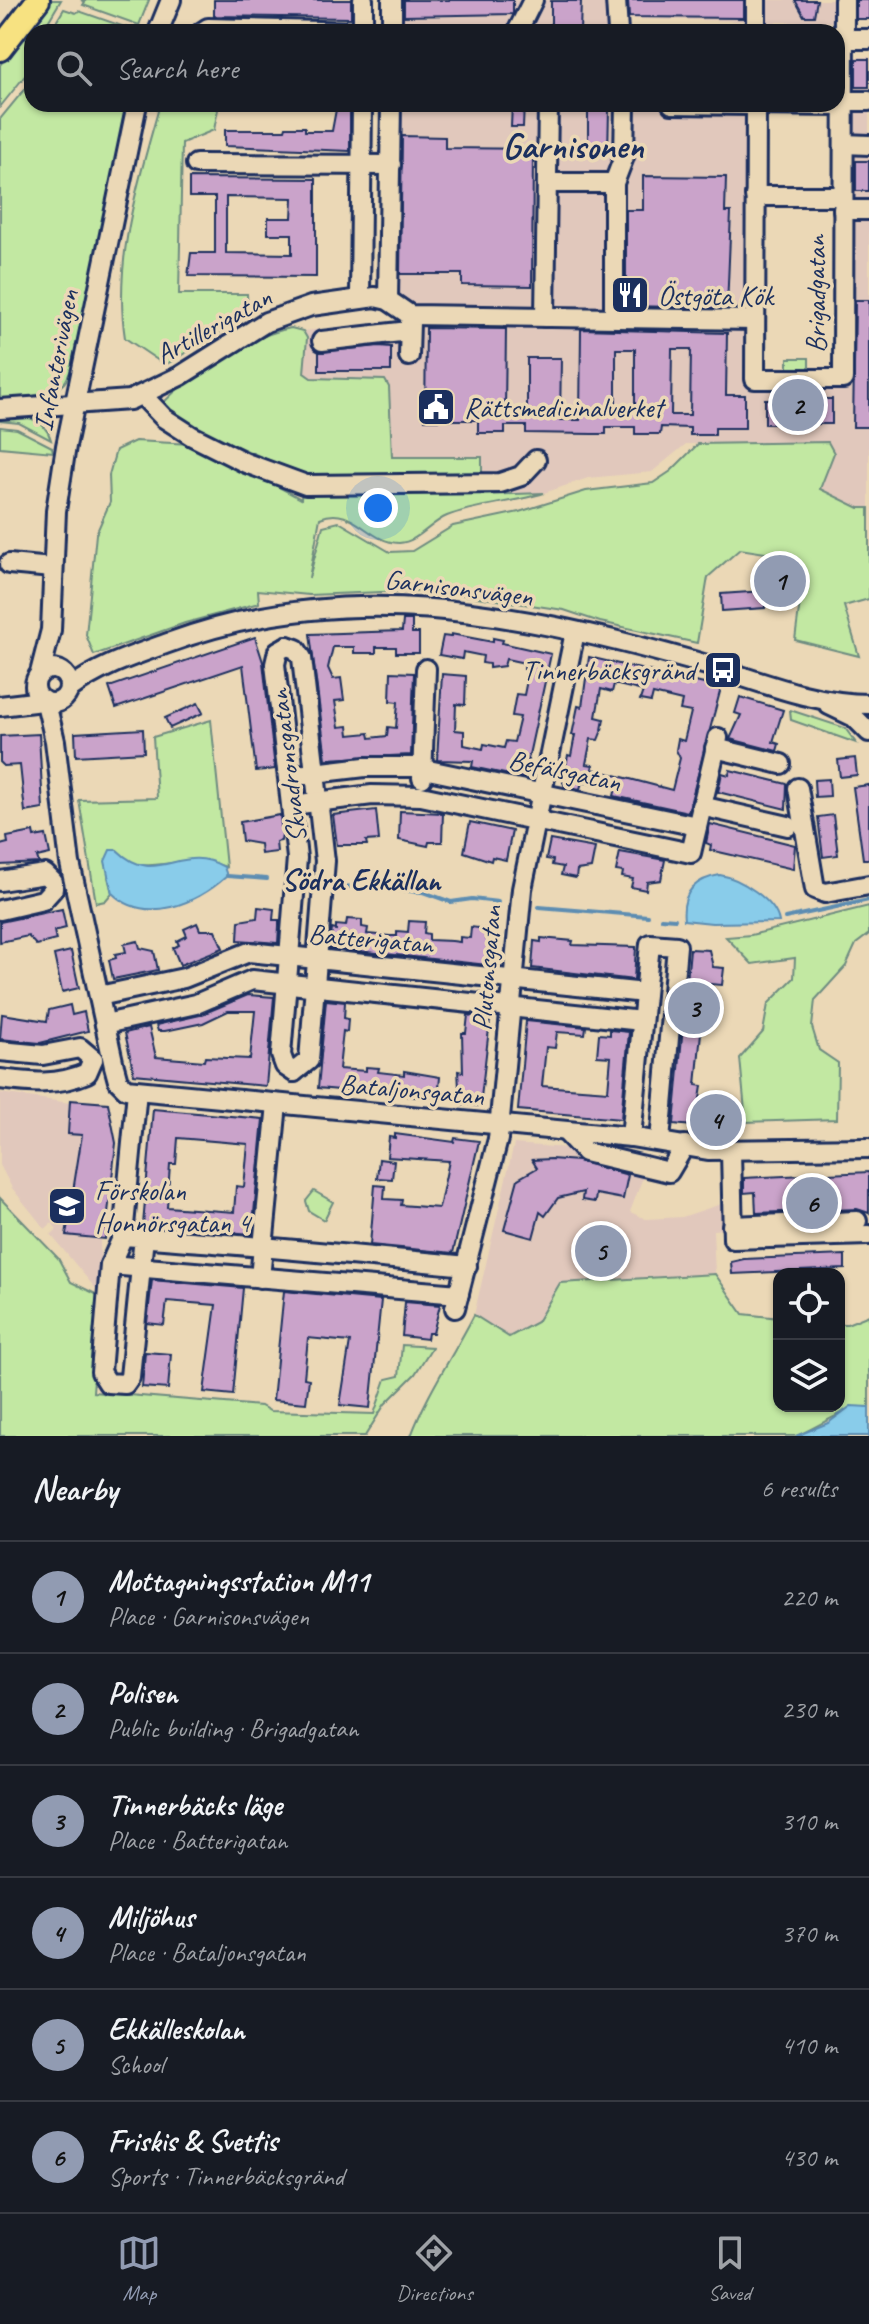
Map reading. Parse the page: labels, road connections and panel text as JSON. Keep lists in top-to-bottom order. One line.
{"streets":{"street":["Brigadgatan","Artillerigatan","Infanterivägen","Garnisonsvägen","Skvadronsgatan","Befälsgatan","Batterigatan","Plutonsgatan","Bataljonsgatan"]},"crossings":[["Artillerigatan","Infanterivägen"],["Infanterivägen","Garnisonsvägen"],["Garnisonsvägen","Skvadronsgatan"],["Garnisonsvägen","Plutonsgatan"],["Skvadronsgatan","Befälsgatan"],["Skvadronsgatan","Batterigatan"],["Skvadronsgatan","Bataljonsgatan"],["Befälsgatan","Plutonsgatan"],["Batterigatan","Plutonsgatan"],["Plutonsgatan","Bataljonsgatan"]],"districts":["Garnisonen","Södra Ekkällan"],"places":{"restaurant":["Östgöta Kök"],"public building":["Rättsmedicinalverket"],"bus stop":["Tinnerbäcksgränd"],"school or university":["Förskolan Honnörsgatan 4"]},"page":{"search":"Search here","pins":["2","1","3","4","6","5"],"heading":["Nearby","6 results"],"list":[{"mark":"1","name":"Mottagningsstation M11","note":"Place · Garnisonsvägen","value":"220 m"},{"mark":"2","name":"Polisen","note":"Public building · Brigadgatan","value":"230 m"},{"mark":"3","name":"Tinnerbäcks läge","note":"Place · Batterigatan","value":"310 m"},{"mark":"4","name":"Miljöhus","note":"Place · Bataljonsgatan","value":"370 m"},{"mark":"5","name":"Ekkälleskolan","note":"School","value":"410 m"},{"mark":"6","name":"Friskis & Svettis","note":"Sports · Tinnerbäcksgränd","value":"430 m"}],"nav":["Map","Directions","Saved"]}}
